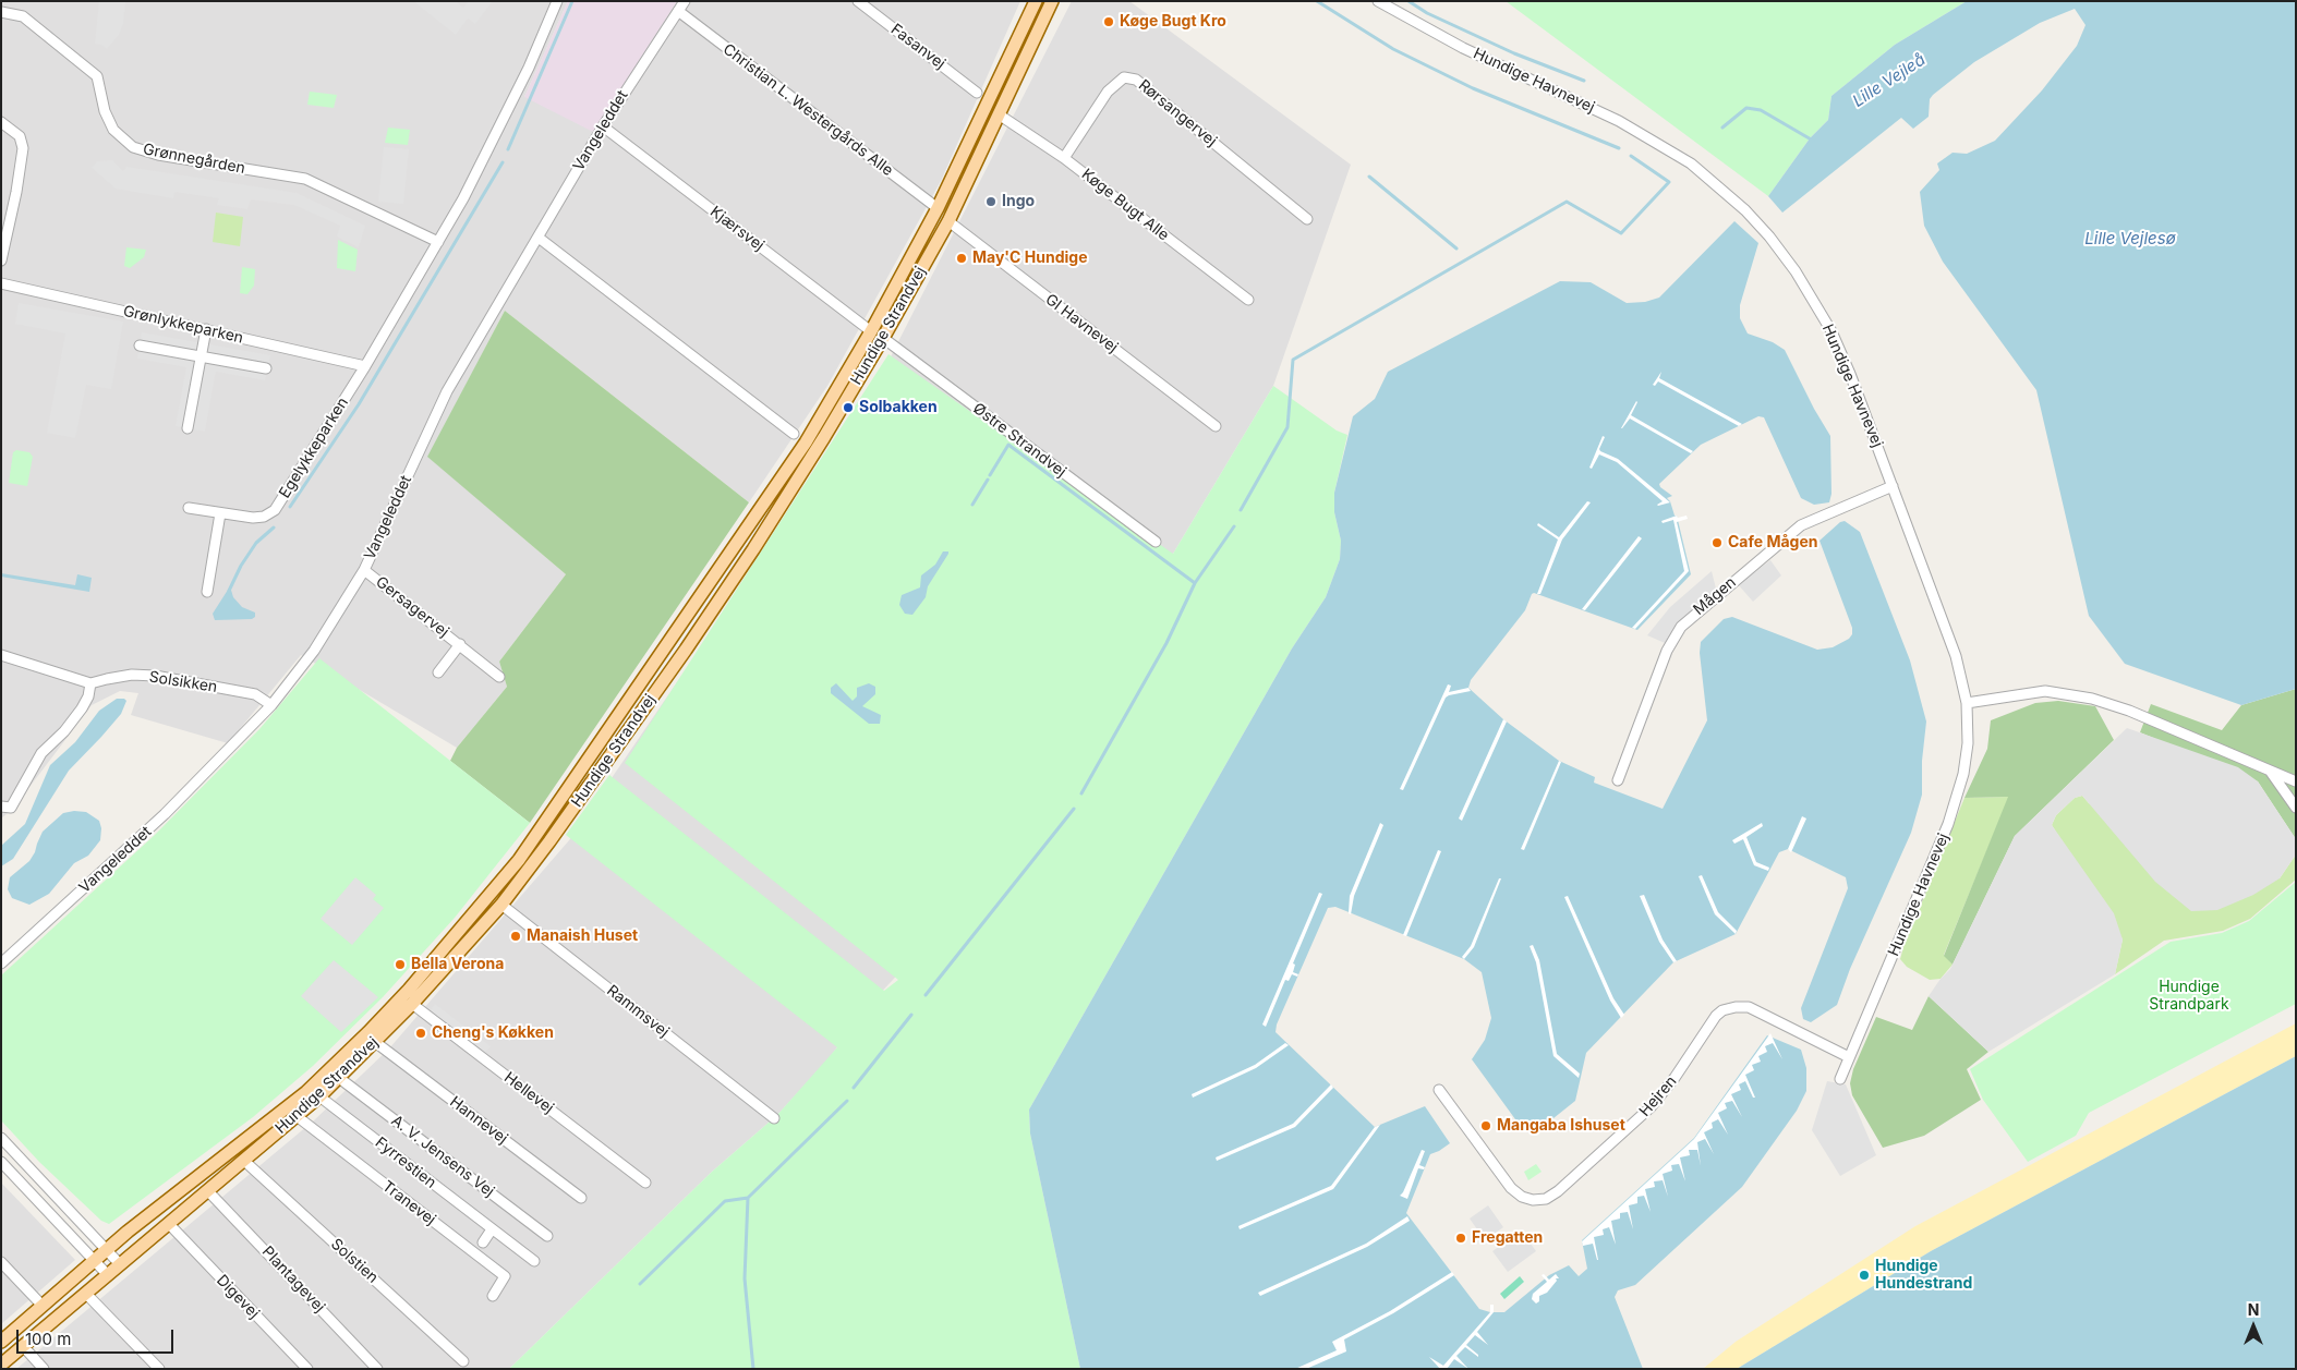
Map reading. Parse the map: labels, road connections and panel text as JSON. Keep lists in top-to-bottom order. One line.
{"streets":{"main road":["Hundige Strandvej"],"street":["Fasanvej","Hundige Havnevej","Christian L. Westergårds Alle","Rørsangervej","Vangeleddet","Grønnegården","Køge Bugt Alle","Kjærsvej","Gl Havnevej","Grønlykkeparken","Østre Strandvej","Egelykkeparken","Mågen","Gersagervej","Solsikken","Rammsvej","Hellevej","Hejren","Hannevej","A. V. Jensens Vej","Fyrrestien","Tranevej","Solstien","Plantagevej","Digevej"]},"crossings":[["Hundige Havnevej","Mågen"],["Hundige Havnevej","Hejren"],["Christian L. Westergårds Alle","Vangeleddet"],["Christian L. Westergårds Alle","Hundige Strandvej"],["Rørsangervej","Køge Bugt Alle"],["Vangeleddet","Kjærsvej"],["Vangeleddet","Gersagervej"],["Vangeleddet","Solsikken"],["Køge Bugt Alle","Hundige Strandvej"],["Kjærsvej","Hundige Strandvej"],["Gl Havnevej","Hundige Strandvej"],["Grønlykkeparken","Egelykkeparken"],["Hundige Strandvej","Østre Strandvej"],["Hundige Strandvej","Rammsvej"],["Hundige Strandvej","Hellevej"],["Hundige Strandvej","Hannevej"],["Hundige Strandvej","A. V. Jensens Vej"],["Hundige Strandvej","Fyrrestien"],["Hundige Strandvej","Tranevej"],["Hundige Strandvej","Solstien"],["Hundige Strandvej","Plantagevej"],["Hundige Strandvej","Digevej"]],"water":["Lille Vejleå","Lille Vejlesø"],"parks":["Hundige Strandpark"],"places":["Køge Bugt Kro","Ingo","May'C Hundige","Solbakken","Cafe Mågen","Manaish Huset","Bella Verona","Cheng's Køkken","Mangaba Ishuset","Fregatten","Hundige Hundestrand"],"scale_bar":"100 m","north":"top"}
